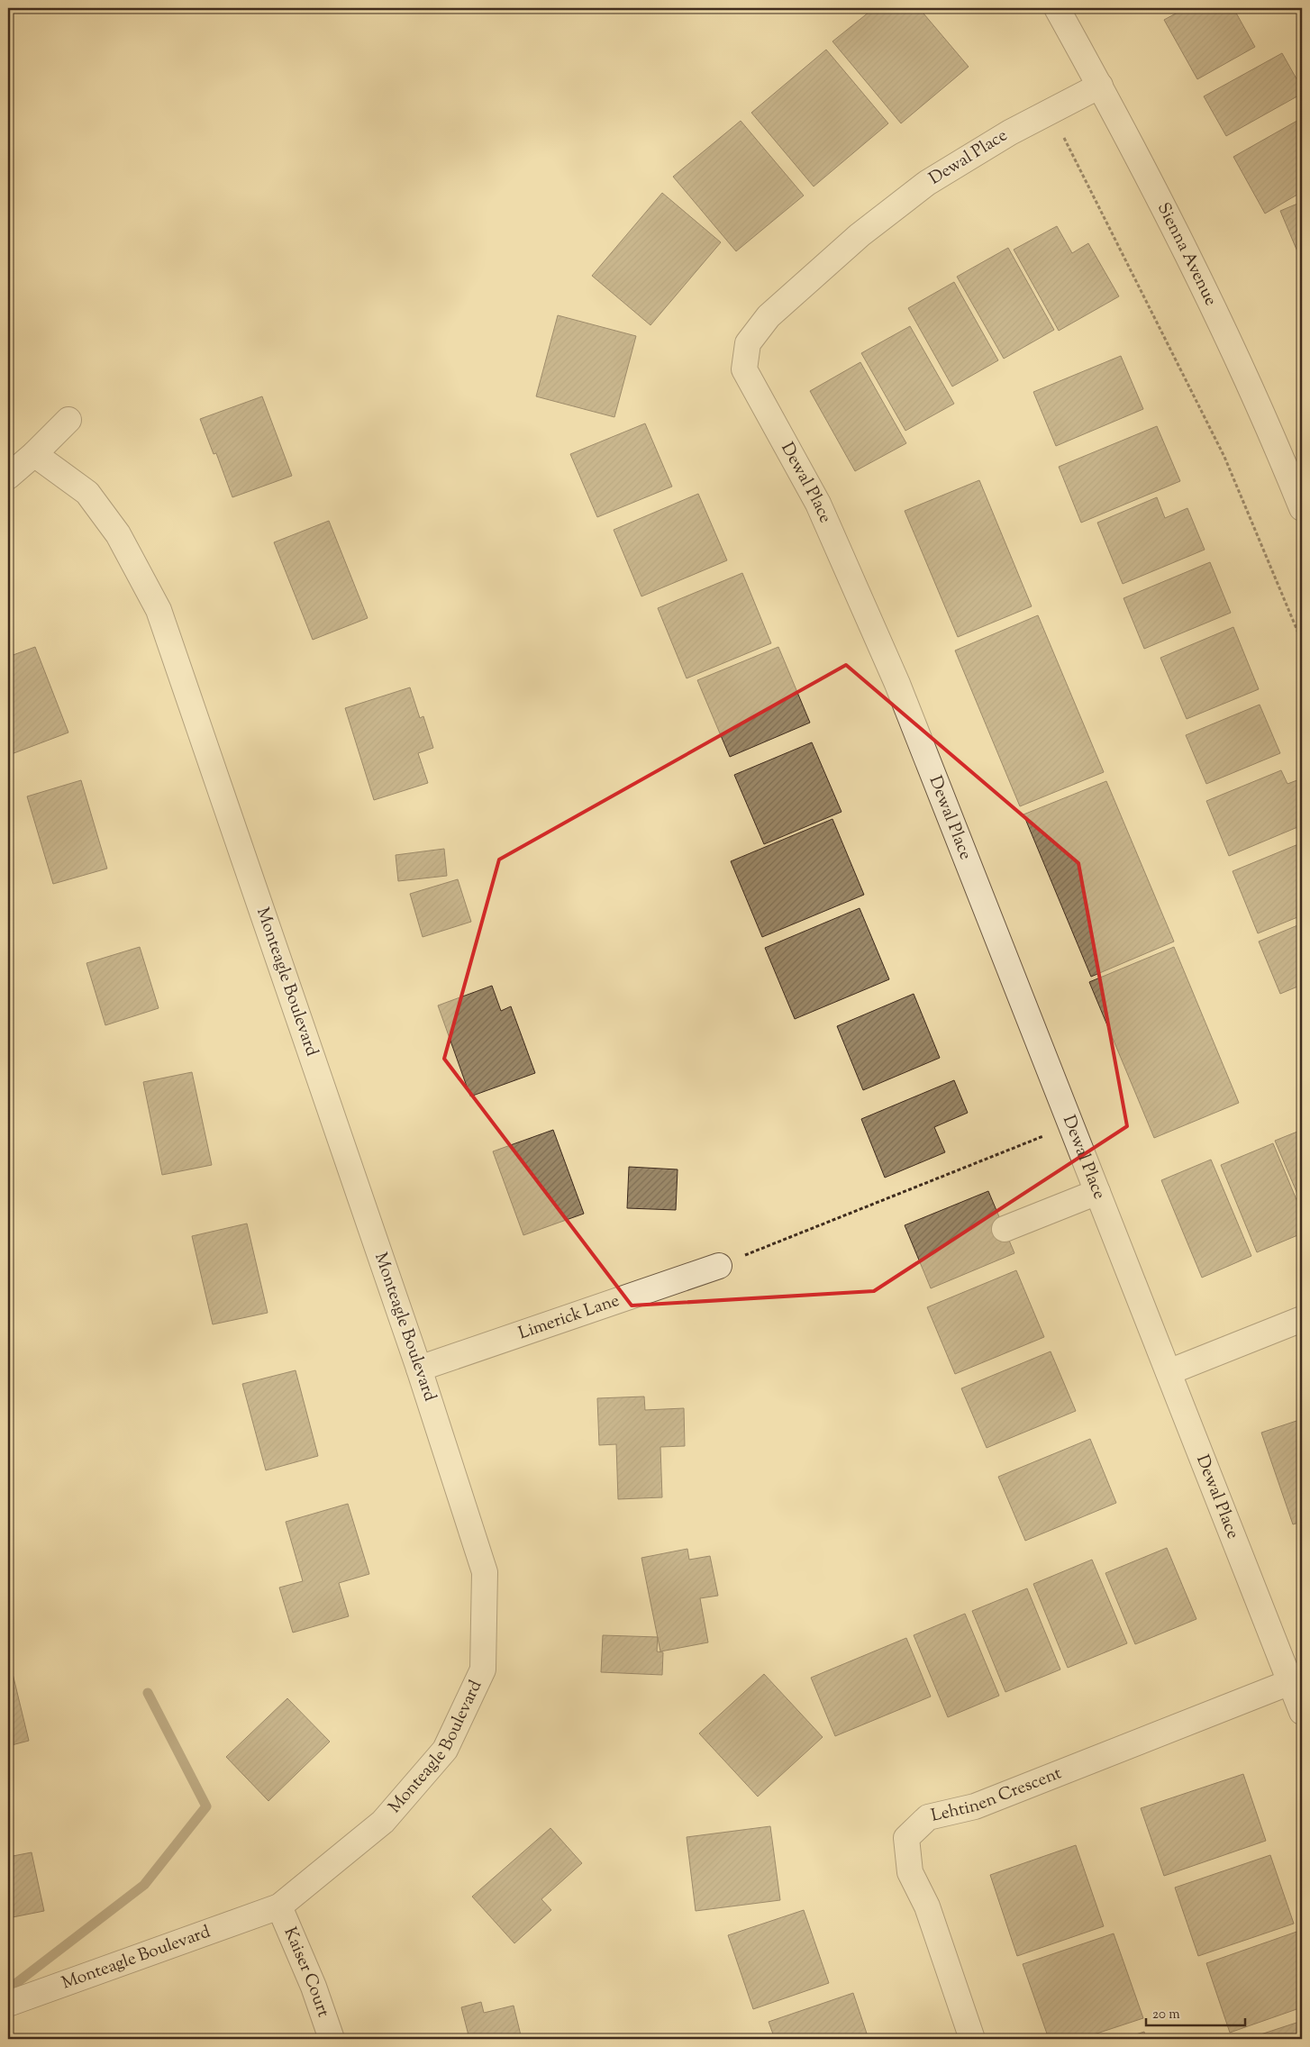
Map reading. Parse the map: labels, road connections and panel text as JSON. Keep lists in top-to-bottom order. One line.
{"streets":{"street":["Dewal Place","Sienna Avenue","Monteagle Boulevard","Limerick Lane","Lehtinen Crescent","Kaiser Court"]},"crossings":[["Dewal Place","Sienna Avenue"],["Dewal Place","Lehtinen Crescent"],["Monteagle Boulevard","Limerick Lane"],["Monteagle Boulevard","Kaiser Court"]],"scale_bar":"20 m"}
